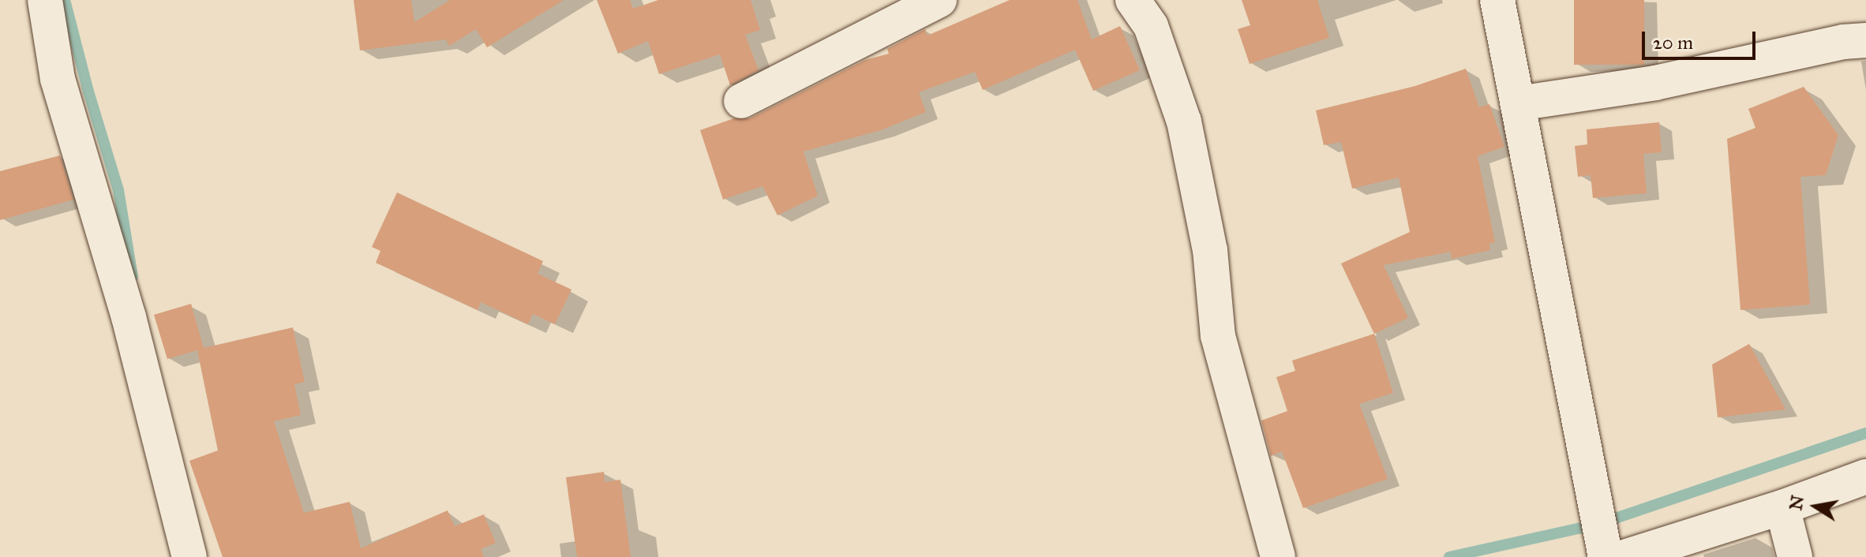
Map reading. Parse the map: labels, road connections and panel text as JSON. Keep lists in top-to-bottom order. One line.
{"scale_bar":"20 m","north":"left"}
